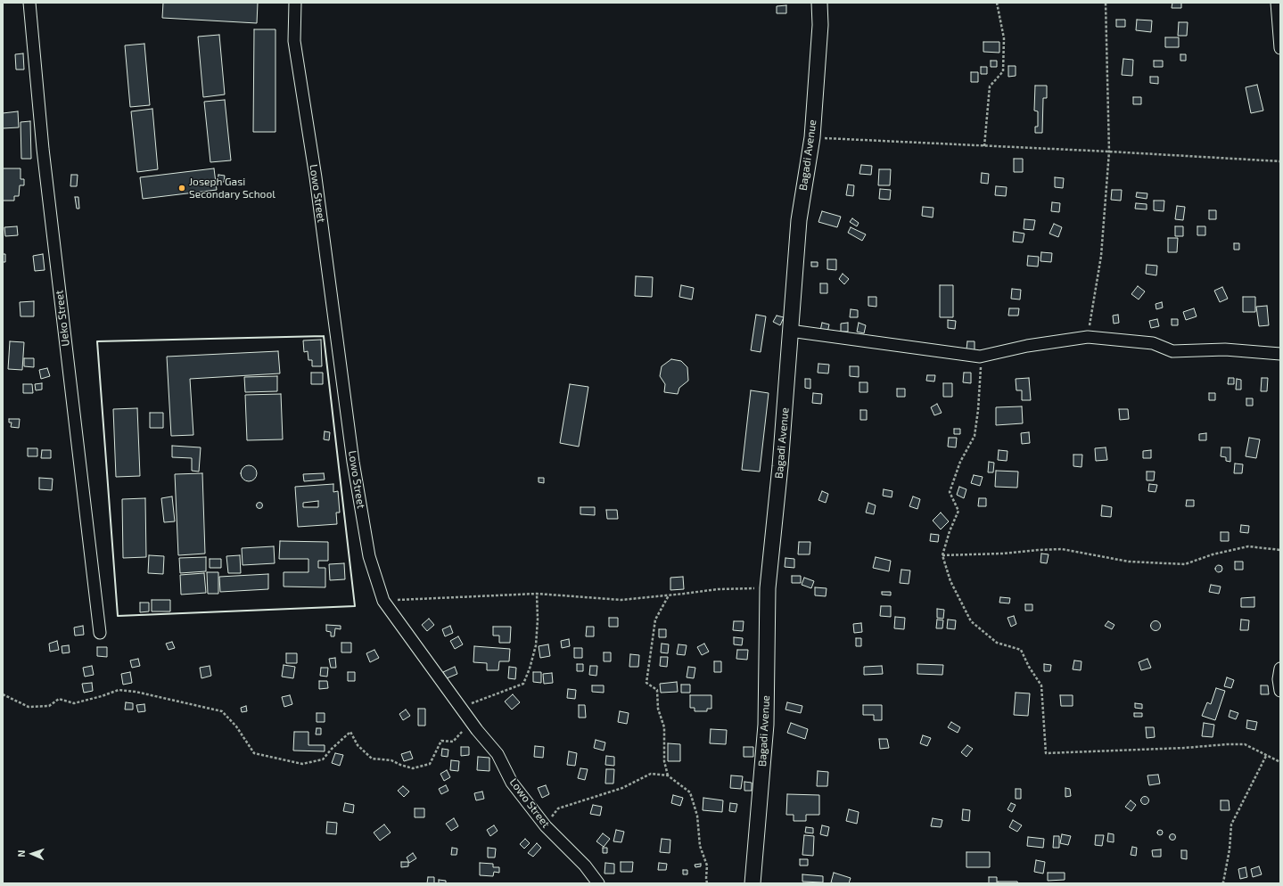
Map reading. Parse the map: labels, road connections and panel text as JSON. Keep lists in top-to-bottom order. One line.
{"streets":{"street":["Bagadi Avenue","Lowo Street","Ueko Street"]},"places":["Joseph Gasi Secondary School"],"north":"left"}
